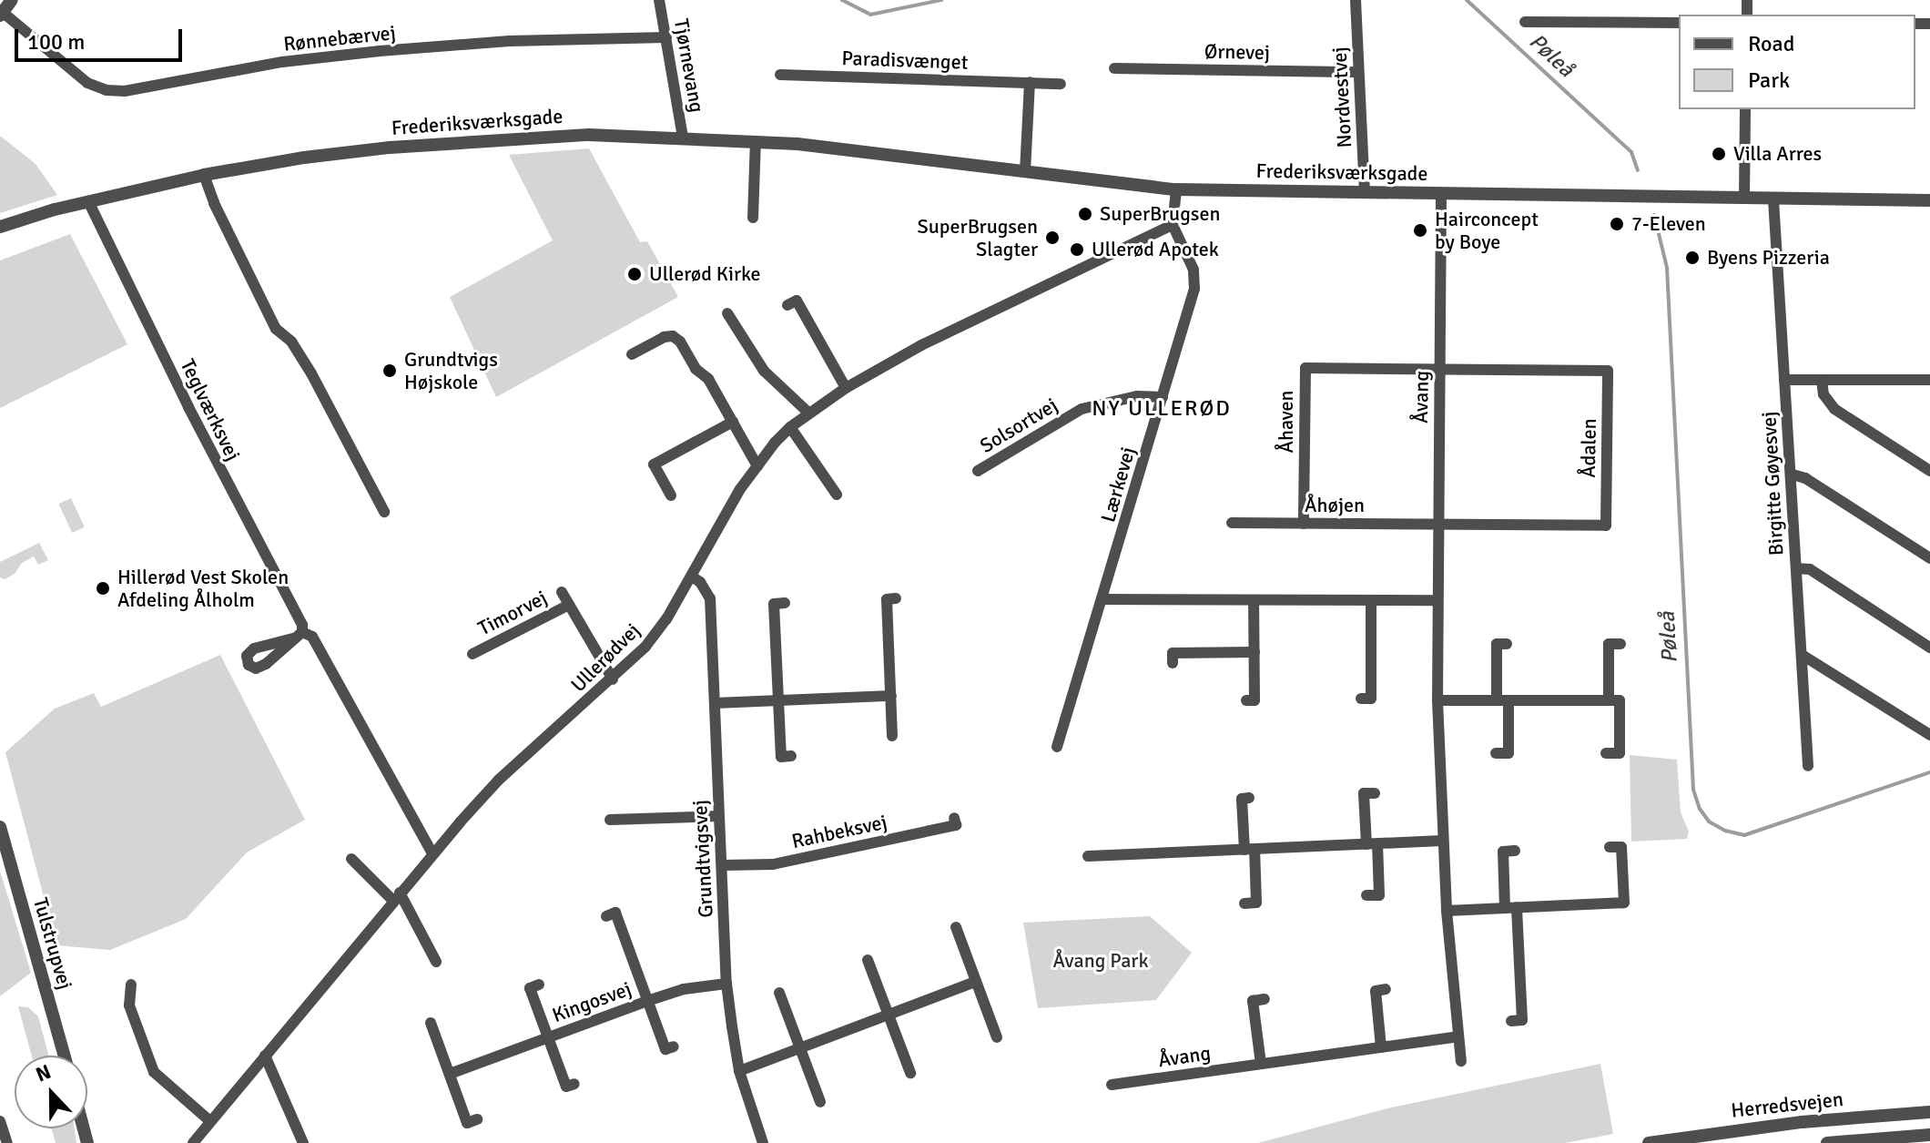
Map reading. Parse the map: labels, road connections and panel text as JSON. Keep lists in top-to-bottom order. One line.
{"streets":{"street":["Rønnebærvej","Ørnevej","Paradisvænget","Tjørnevang","Nordvestvej","Frederiksværksgade","Åvang","Teglværksvej","Åhaven","Solsortvej","Ådalen","Birgitte Gøyesvej","Lærkevej","Åhøjen","Timorvej","Ullerødvej","Rahbeksvej","Grundtvigsvej","Tulstrupvej","Kingosvej","Herredsvejen"]},"crossings":[["Rønnebærvej","Tjørnevang"],["Ørnevej","Nordvestvej"],["Tjørnevang","Frederiksværksgade"],["Nordvestvej","Frederiksværksgade"],["Frederiksværksgade","Åvang"],["Frederiksværksgade","Teglværksvej"],["Frederiksværksgade","Birgitte Gøyesvej"],["Åvang","Åhaven"],["Åvang","Ådalen"],["Åvang","Åhøjen"],["Teglværksvej","Ullerødvej"],["Åhaven","Ådalen"],["Åhaven","Åhøjen"],["Solsortvej","Lærkevej"],["Ådalen","Åhøjen"],["Lærkevej","Ullerødvej"],["Timorvej","Ullerødvej"],["Ullerødvej","Grundtvigsvej"],["Rahbeksvej","Grundtvigsvej"],["Grundtvigsvej","Kingosvej"]],"districts":["NY ULLERØD"],"water":["Pøleå"],"parks":["Åvang Park"],"places":["Villa Arres","SuperBrugsen","7-Eleven","Hairconcept by Boye","SuperBrugsen Slagter","Ullerød Apotek","Byens Pizzeria","Ullerød Kirke","Grundtvigs Højskole","Hillerød Vest Skolen Afdeling Ålholm"],"legend":["Road","Park"],"scale_bar":"100 m","north":"top"}
